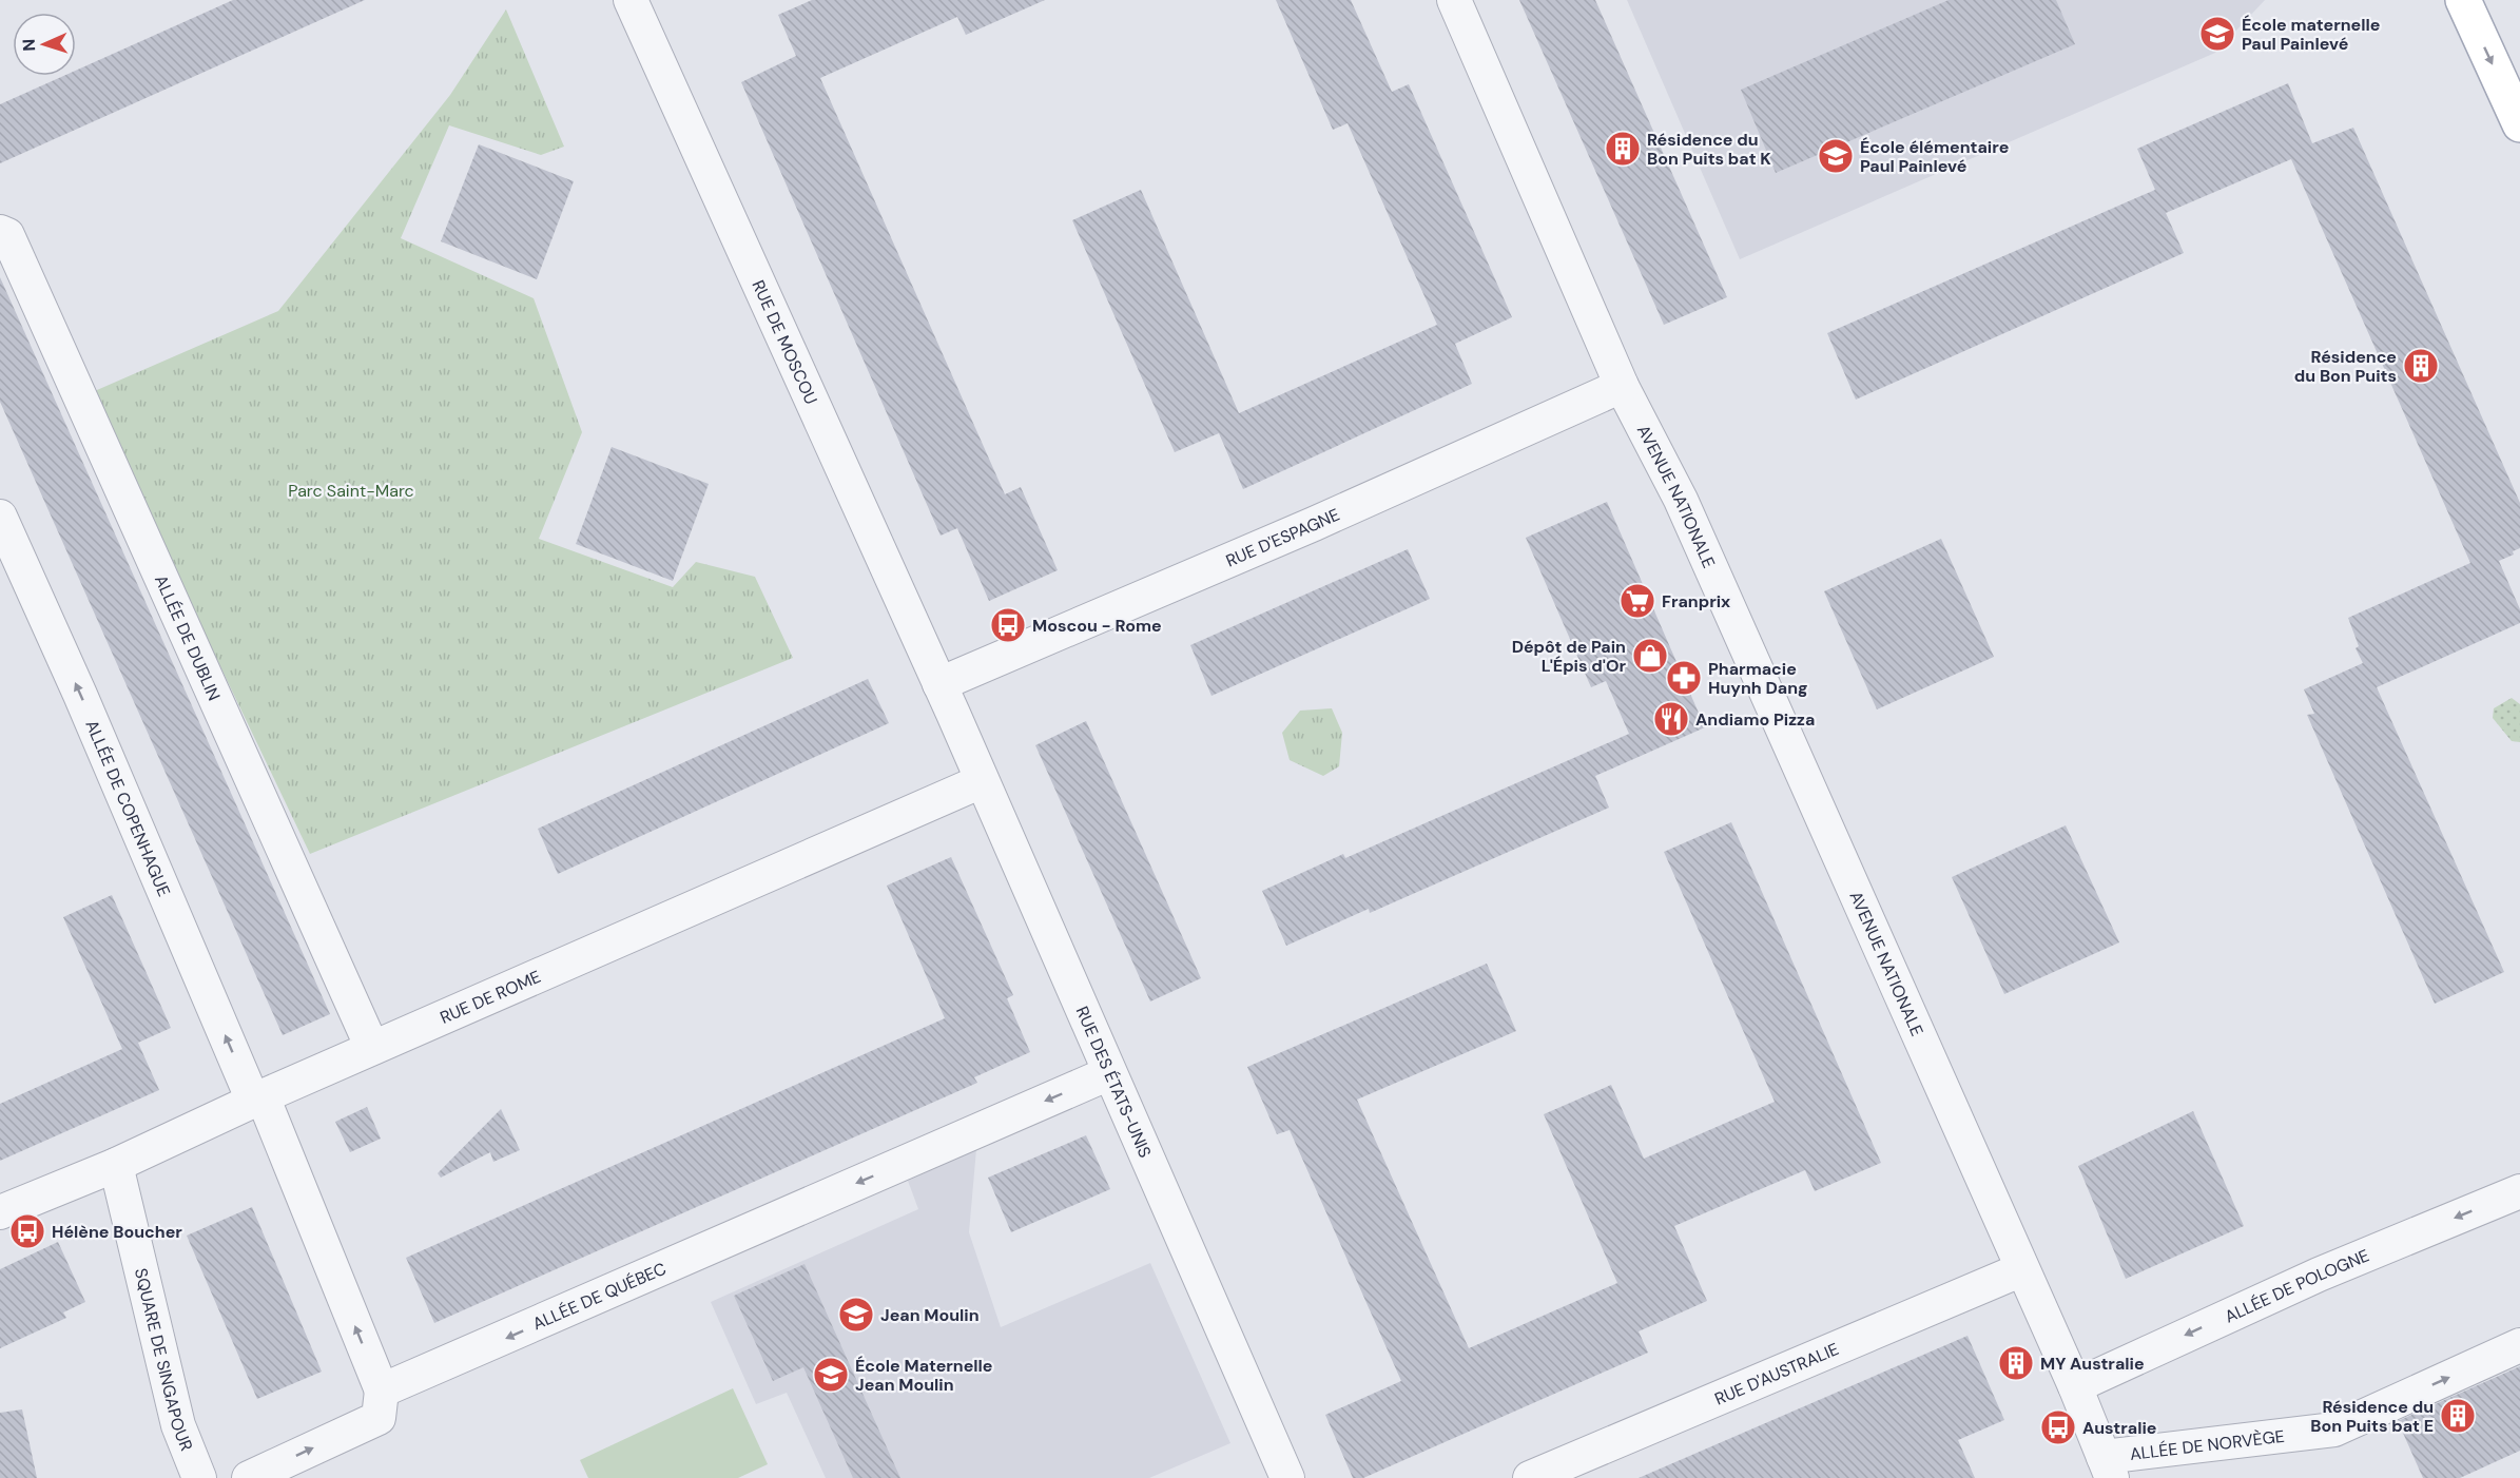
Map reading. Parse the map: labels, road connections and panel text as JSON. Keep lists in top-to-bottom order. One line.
{"streets":{"street":["RUE DE MOSCOU","AVENUE NATIONALE","RUE D'ESPAGNE","ALLÉE DE DUBLIN","ALLÉE DE COPENHAGUE","RUE DE ROME","RUE DES ÉTATS-UNIS","ALLÉE DE POLOGNE","ALLÉE DE QUÉBEC","SQUARE DE SINGAPOUR","RUE D'AUSTRALIE","ALLÉE DE NORVÈGE"]},"crossings":[["RUE DE MOSCOU","RUE D'ESPAGNE"],["RUE DE MOSCOU","RUE DES ÉTATS-UNIS"],["AVENUE NATIONALE","RUE D'ESPAGNE"],["AVENUE NATIONALE","ALLÉE DE POLOGNE"],["AVENUE NATIONALE","RUE D'AUSTRALIE"],["AVENUE NATIONALE","ALLÉE DE NORVÈGE"],["RUE D'ESPAGNE","RUE DES ÉTATS-UNIS"],["ALLÉE DE DUBLIN","RUE DE ROME"],["ALLÉE DE COPENHAGUE","RUE DE ROME"],["RUE DE ROME","RUE DES ÉTATS-UNIS"],["RUE DE ROME","SQUARE DE SINGAPOUR"],["RUE DES ÉTATS-UNIS","ALLÉE DE QUÉBEC"]],"one_way":["ALLÉE DE COPENHAGUE","ALLÉE DE POLOGNE","ALLÉE DE QUÉBEC","ALLÉE DE NORVÈGE"],"parks":["Parc Saint-Marc"],"places":{"school or university":["École maternelle Paul Painlevé","École élémentaire Paul Painlevé","Jean Moulin","École Maternelle Jean Moulin"],"building":["Résidence du Bon Puits bat K","Résidence du Bon Puits","MY Australie","Résidence du Bon Puits bat E"],"supermarket":["Franprix"],"bus stop":["Moscou - Rome","Hélène Boucher","Australie"],"shop":["Dépôt de Pain L'Épis d'Or"],"pharmacy":["Pharmacie Huynh Dang"],"restaurant":["Andiamo Pizza"]},"north":"left"}
